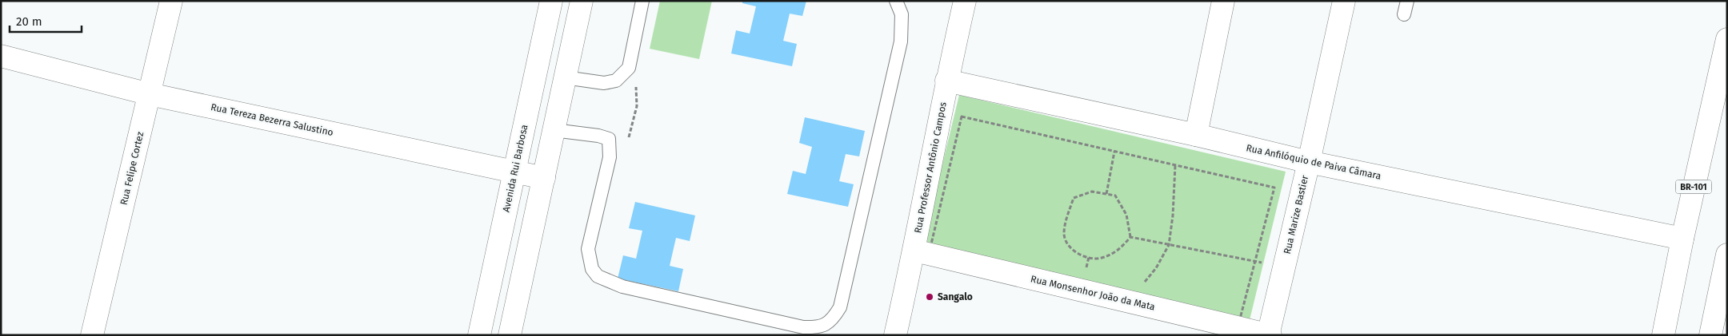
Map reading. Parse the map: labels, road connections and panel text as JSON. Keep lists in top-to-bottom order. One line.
{"streets":{"main road":["Rua Tereza Bezerra Salustino","Rua Anfilóquio de Paiva Câmara","Rua Professor Antônio Campos","Rua Felipe Cortez","Avenida Rui Barbosa","BR-101","Rua Marize Bastier","Rua Monsenhor João da Mata"]},"crossings":[["Rua Tereza Bezerra Salustino","Rua Felipe Cortez"],["Rua Tereza Bezerra Salustino","Avenida Rui Barbosa"],["Rua Anfilóquio de Paiva Câmara","Rua Professor Antônio Campos"],["Rua Anfilóquio de Paiva Câmara","BR-101"],["Rua Anfilóquio de Paiva Câmara","Rua Marize Bastier"],["Rua Professor Antônio Campos","Rua Monsenhor João da Mata"],["Rua Marize Bastier","Rua Monsenhor João da Mata"]],"places":["Sangalo"],"scale_bar":"20 m"}
